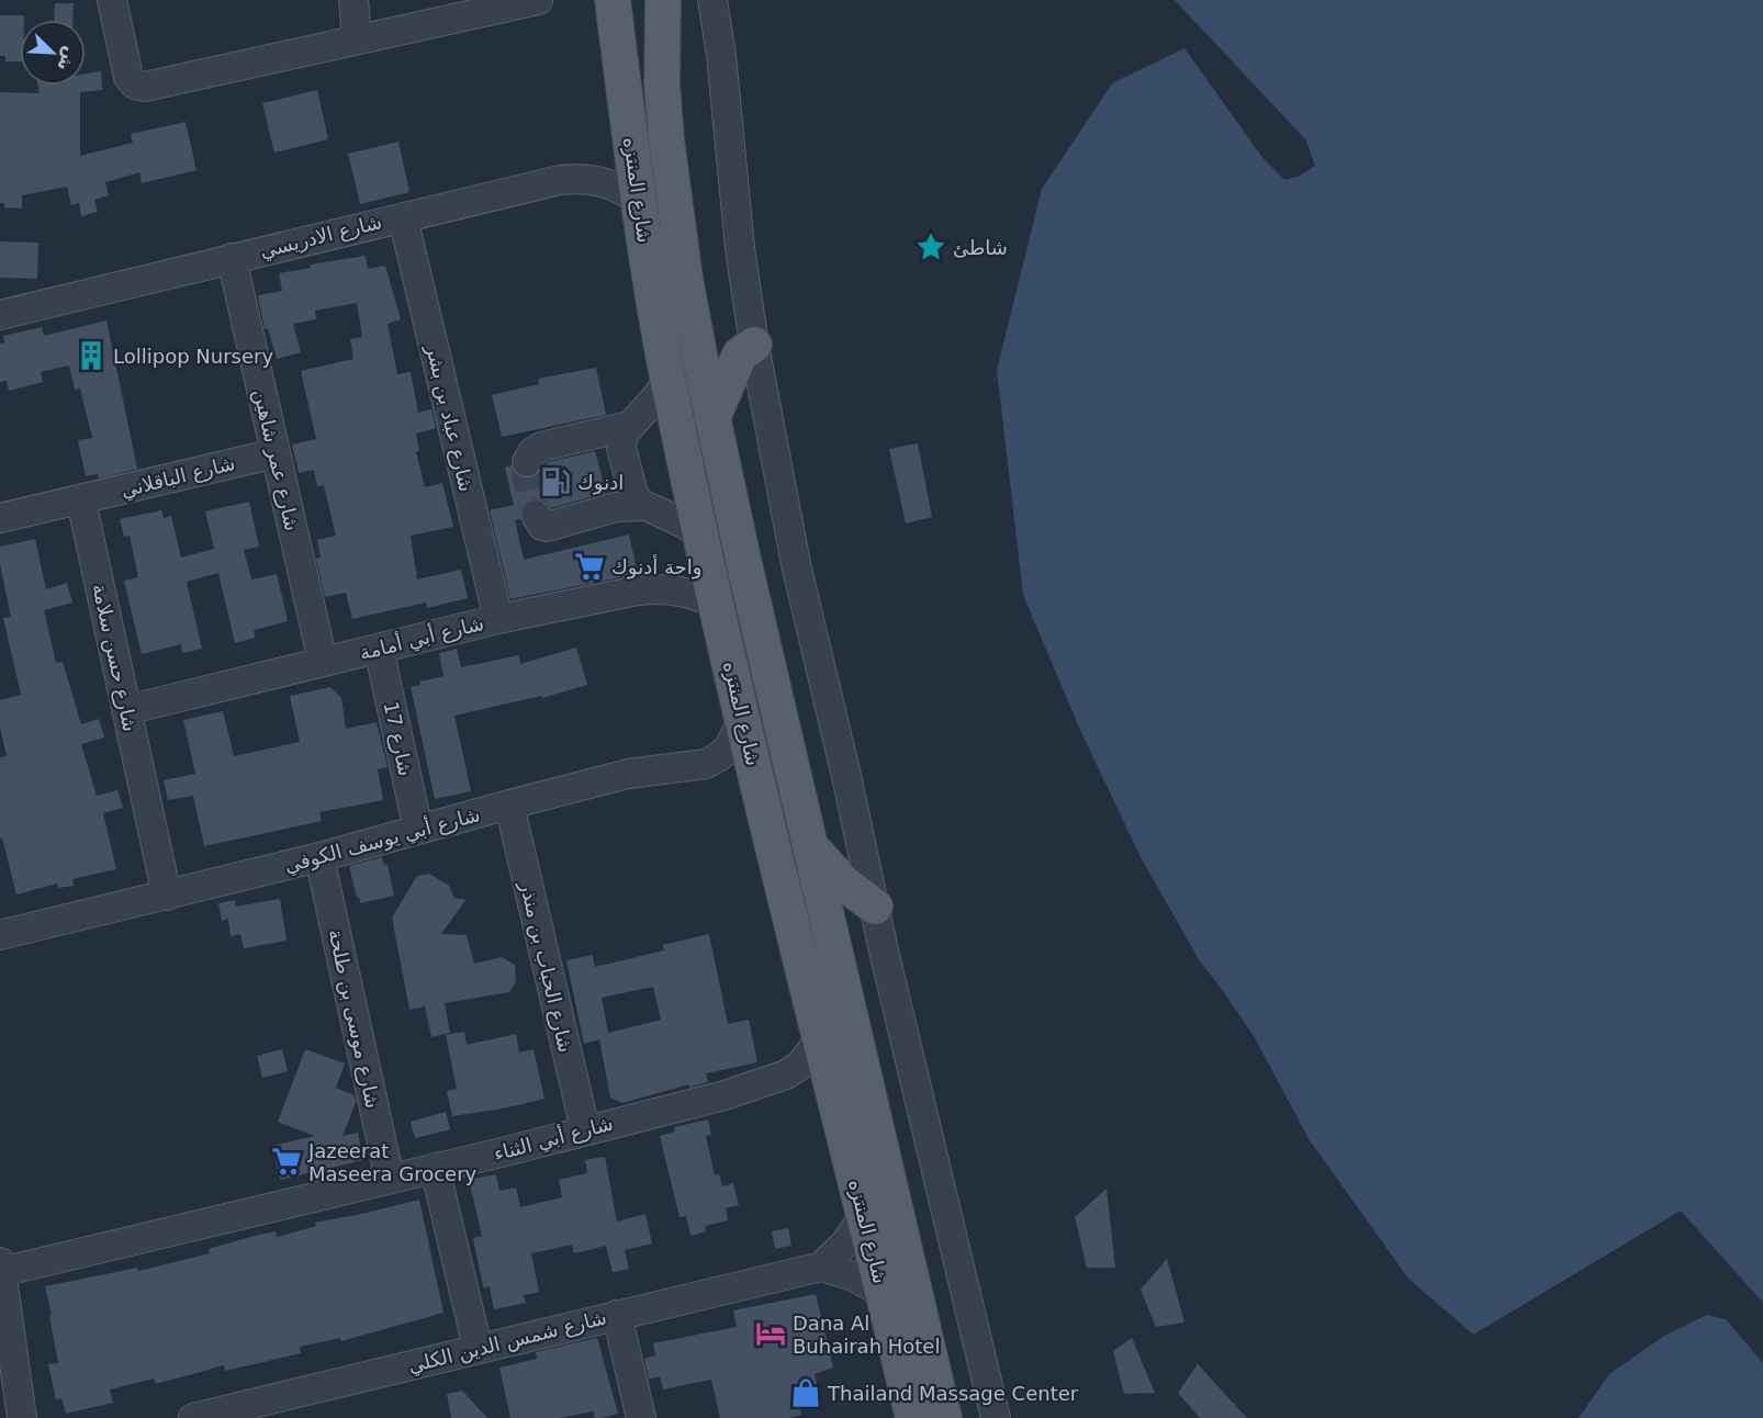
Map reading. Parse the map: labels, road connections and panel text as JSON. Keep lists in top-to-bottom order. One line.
{"streets":{"main road":["شارع المنتزه"],"street":["شارع الادريسي","شارع عباد بن بشر","شارع عمر شاهين","شارع الباقلاني","شارع أبي أمامة","شارع حسن سلامة","شارع 17","شارع أبي يوسف الكوفي","شارع الحباب بن منذر","شارع موسى بن طلحة","شارع أبي الثناء","شارع شمس الدين الكلي"]},"crossings":[["شارع المنتزه","شارع الادريسي"],["شارع المنتزه","شارع أبي أمامة"],["شارع المنتزه","شارع أبي يوسف الكوفي"],["شارع المنتزه","شارع أبي الثناء"],["شارع الادريسي","شارع عباد بن بشر"],["شارع الادريسي","شارع عمر شاهين"],["شارع عباد بن بشر","شارع أبي أمامة"],["شارع عمر شاهين","شارع الباقلاني"],["شارع عمر شاهين","شارع أبي أمامة"],["شارع الباقلاني","شارع حسن سلامة"],["شارع أبي أمامة","شارع حسن سلامة"],["شارع أبي أمامة","شارع 17"],["شارع حسن سلامة","شارع أبي يوسف الكوفي"],["شارع 17","شارع أبي يوسف الكوفي"],["شارع أبي يوسف الكوفي","شارع الحباب بن منذر"],["شارع أبي يوسف الكوفي","شارع موسى بن طلحة"],["شارع الحباب بن منذر","شارع أبي الثناء"],["شارع موسى بن طلحة","شارع أبي الثناء"]],"places":{"place":["شاطئ"],"building":["Lollipop Nursery"],"fuel station":["ادنوك"],"supermarket":["واحة أدنوك","Jazeerat Maseera Grocery"],"hotel":["Dana Al Buhairah Hotel"],"shop":["Thailand Massage Center"]},"north":"bottom right"}
